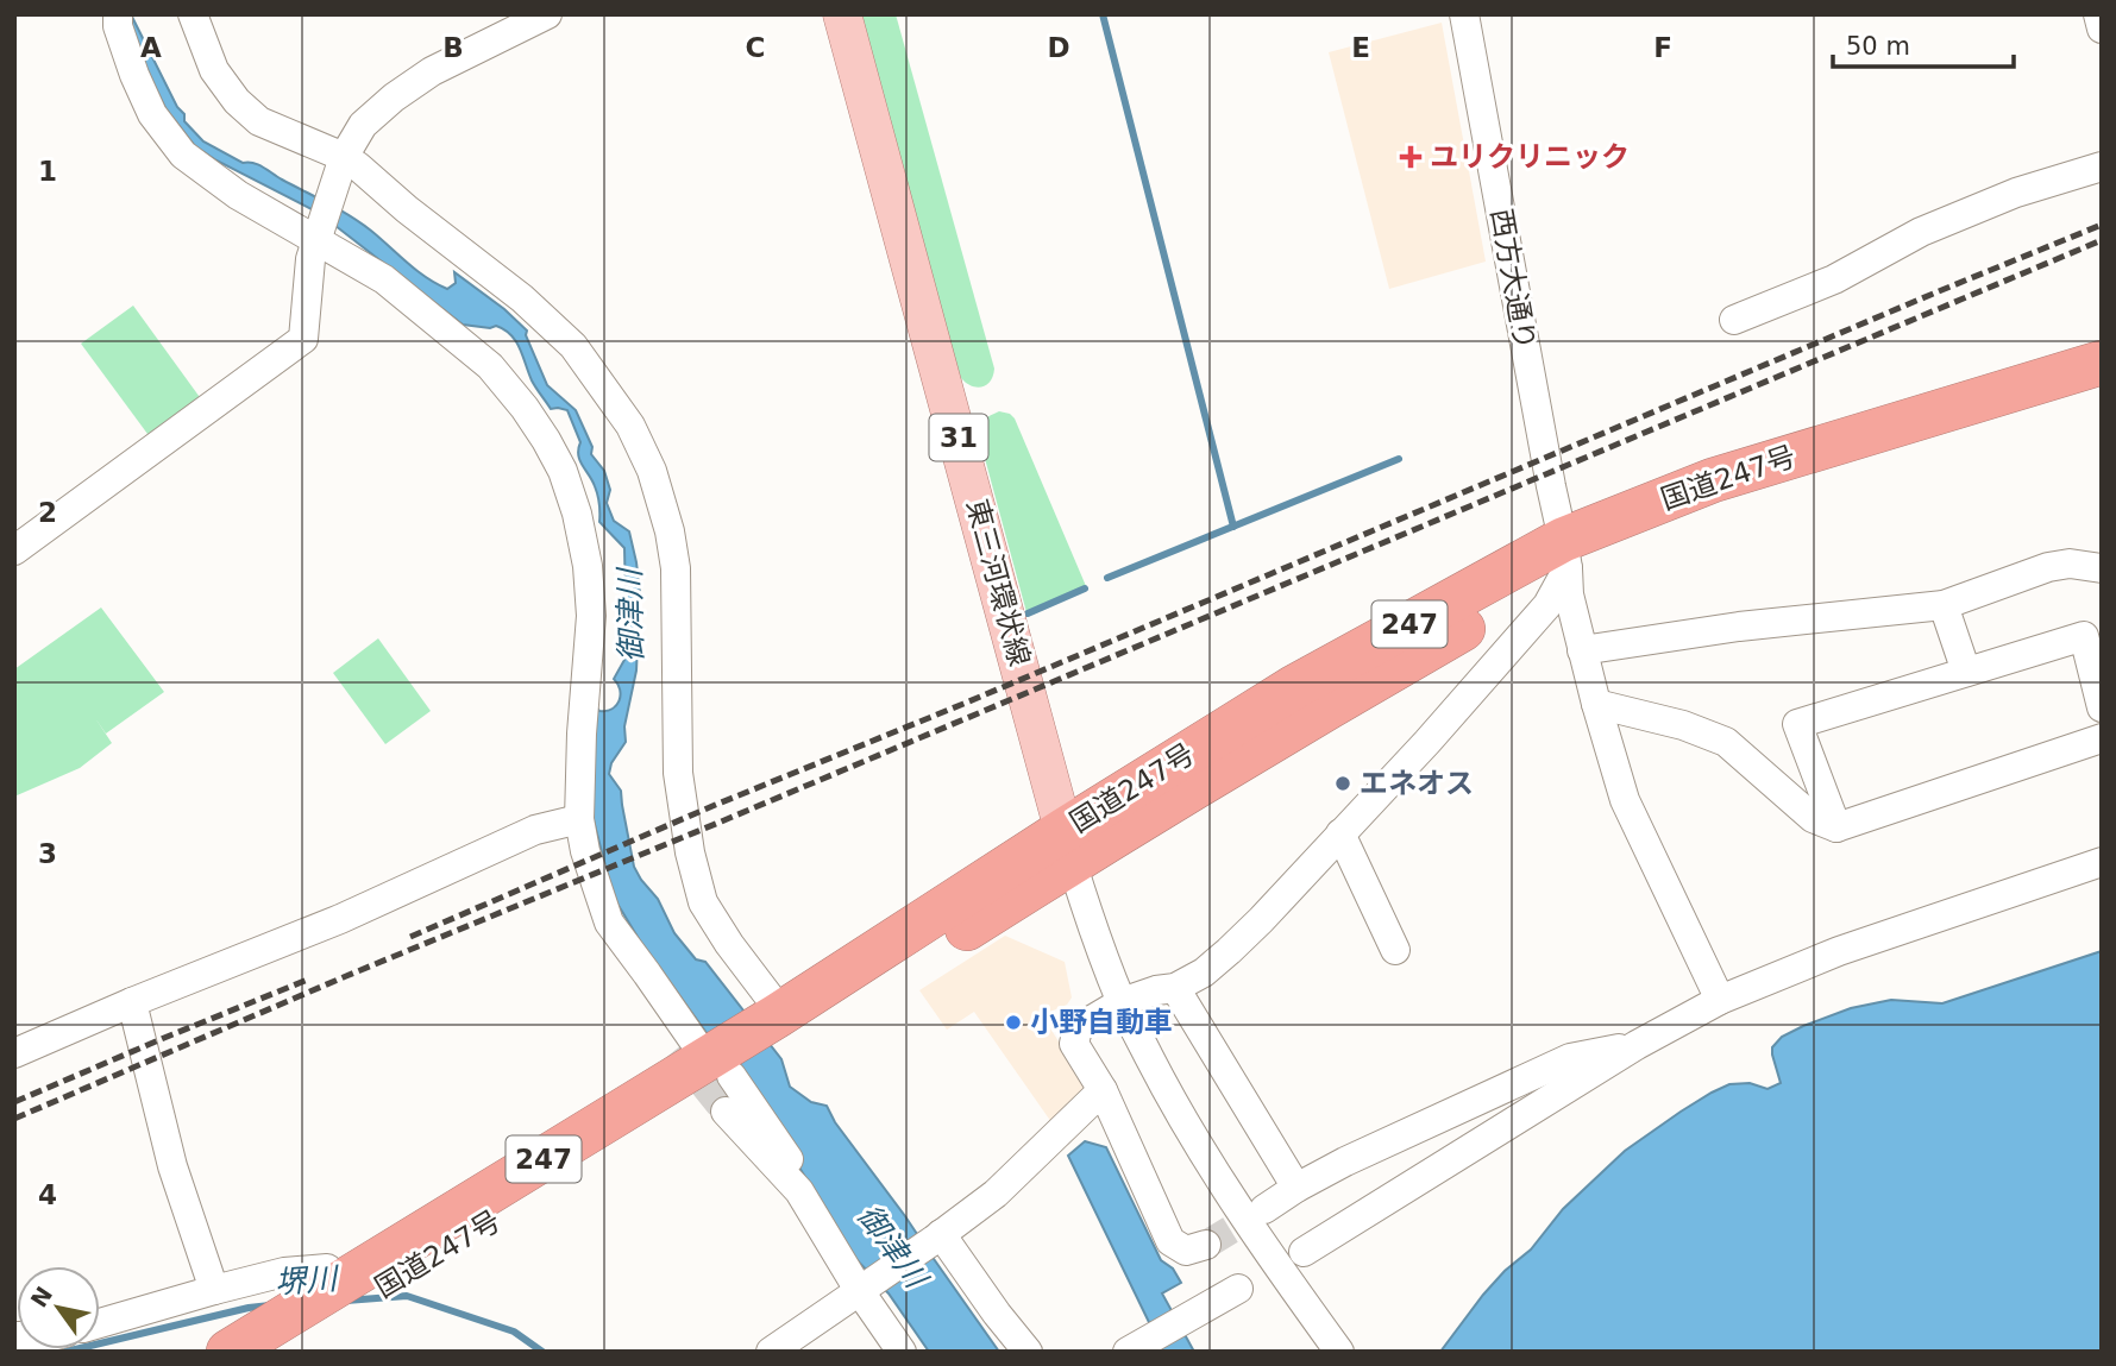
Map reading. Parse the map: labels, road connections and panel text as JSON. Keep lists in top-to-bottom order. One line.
{"streets":{"highway":["国道247号","247"],"main road":["31","東三河環状線"],"street":["西方大通り"]},"crossings":[["西方大通り","国道247号"],["国道247号","東三河環状線"]],"water":["御津川","堺川"],"places":{"health":["ユリクリニック"],"other":["エネオス","小野自動車"]},"scale_bar":"50 m","north":"top left","grid":{"columns":["A","B","C","D","E","F"],"rows":["1","2","3","4"]}}
